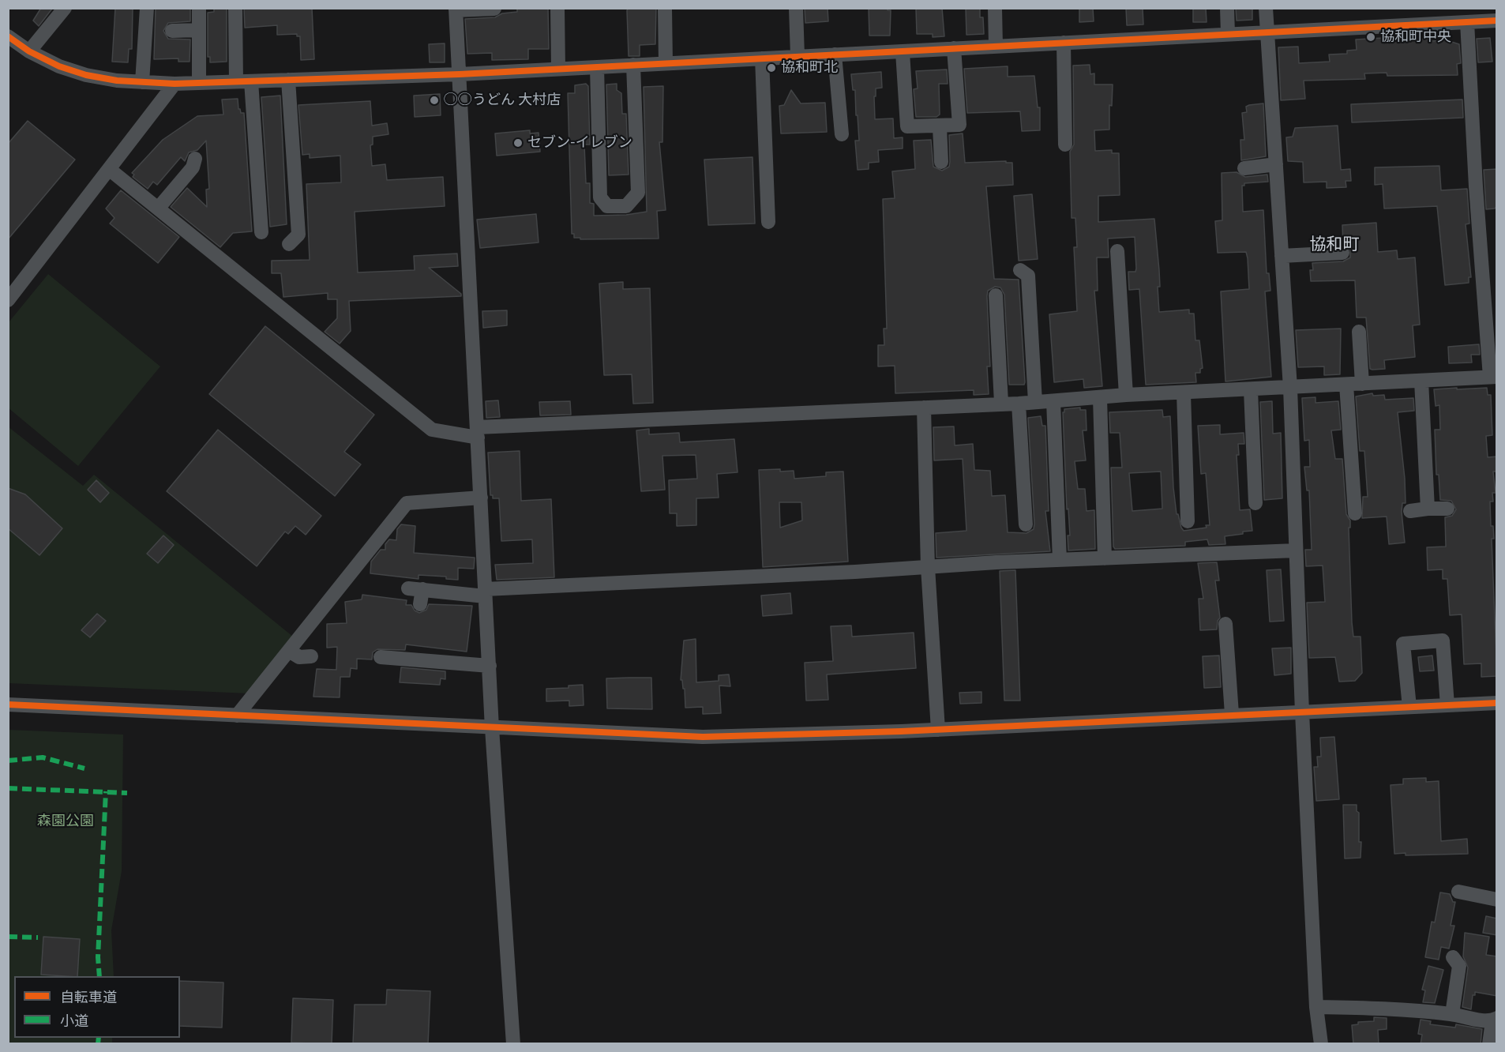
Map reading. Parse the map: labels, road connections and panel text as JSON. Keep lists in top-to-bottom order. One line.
{"districts":["協和町"],"parks":["森園公園"],"places":["協和町中央","協和町北","◯◯うどん 大村店","セブン-イレブン"],"legend":["自転車道","小道"]}
